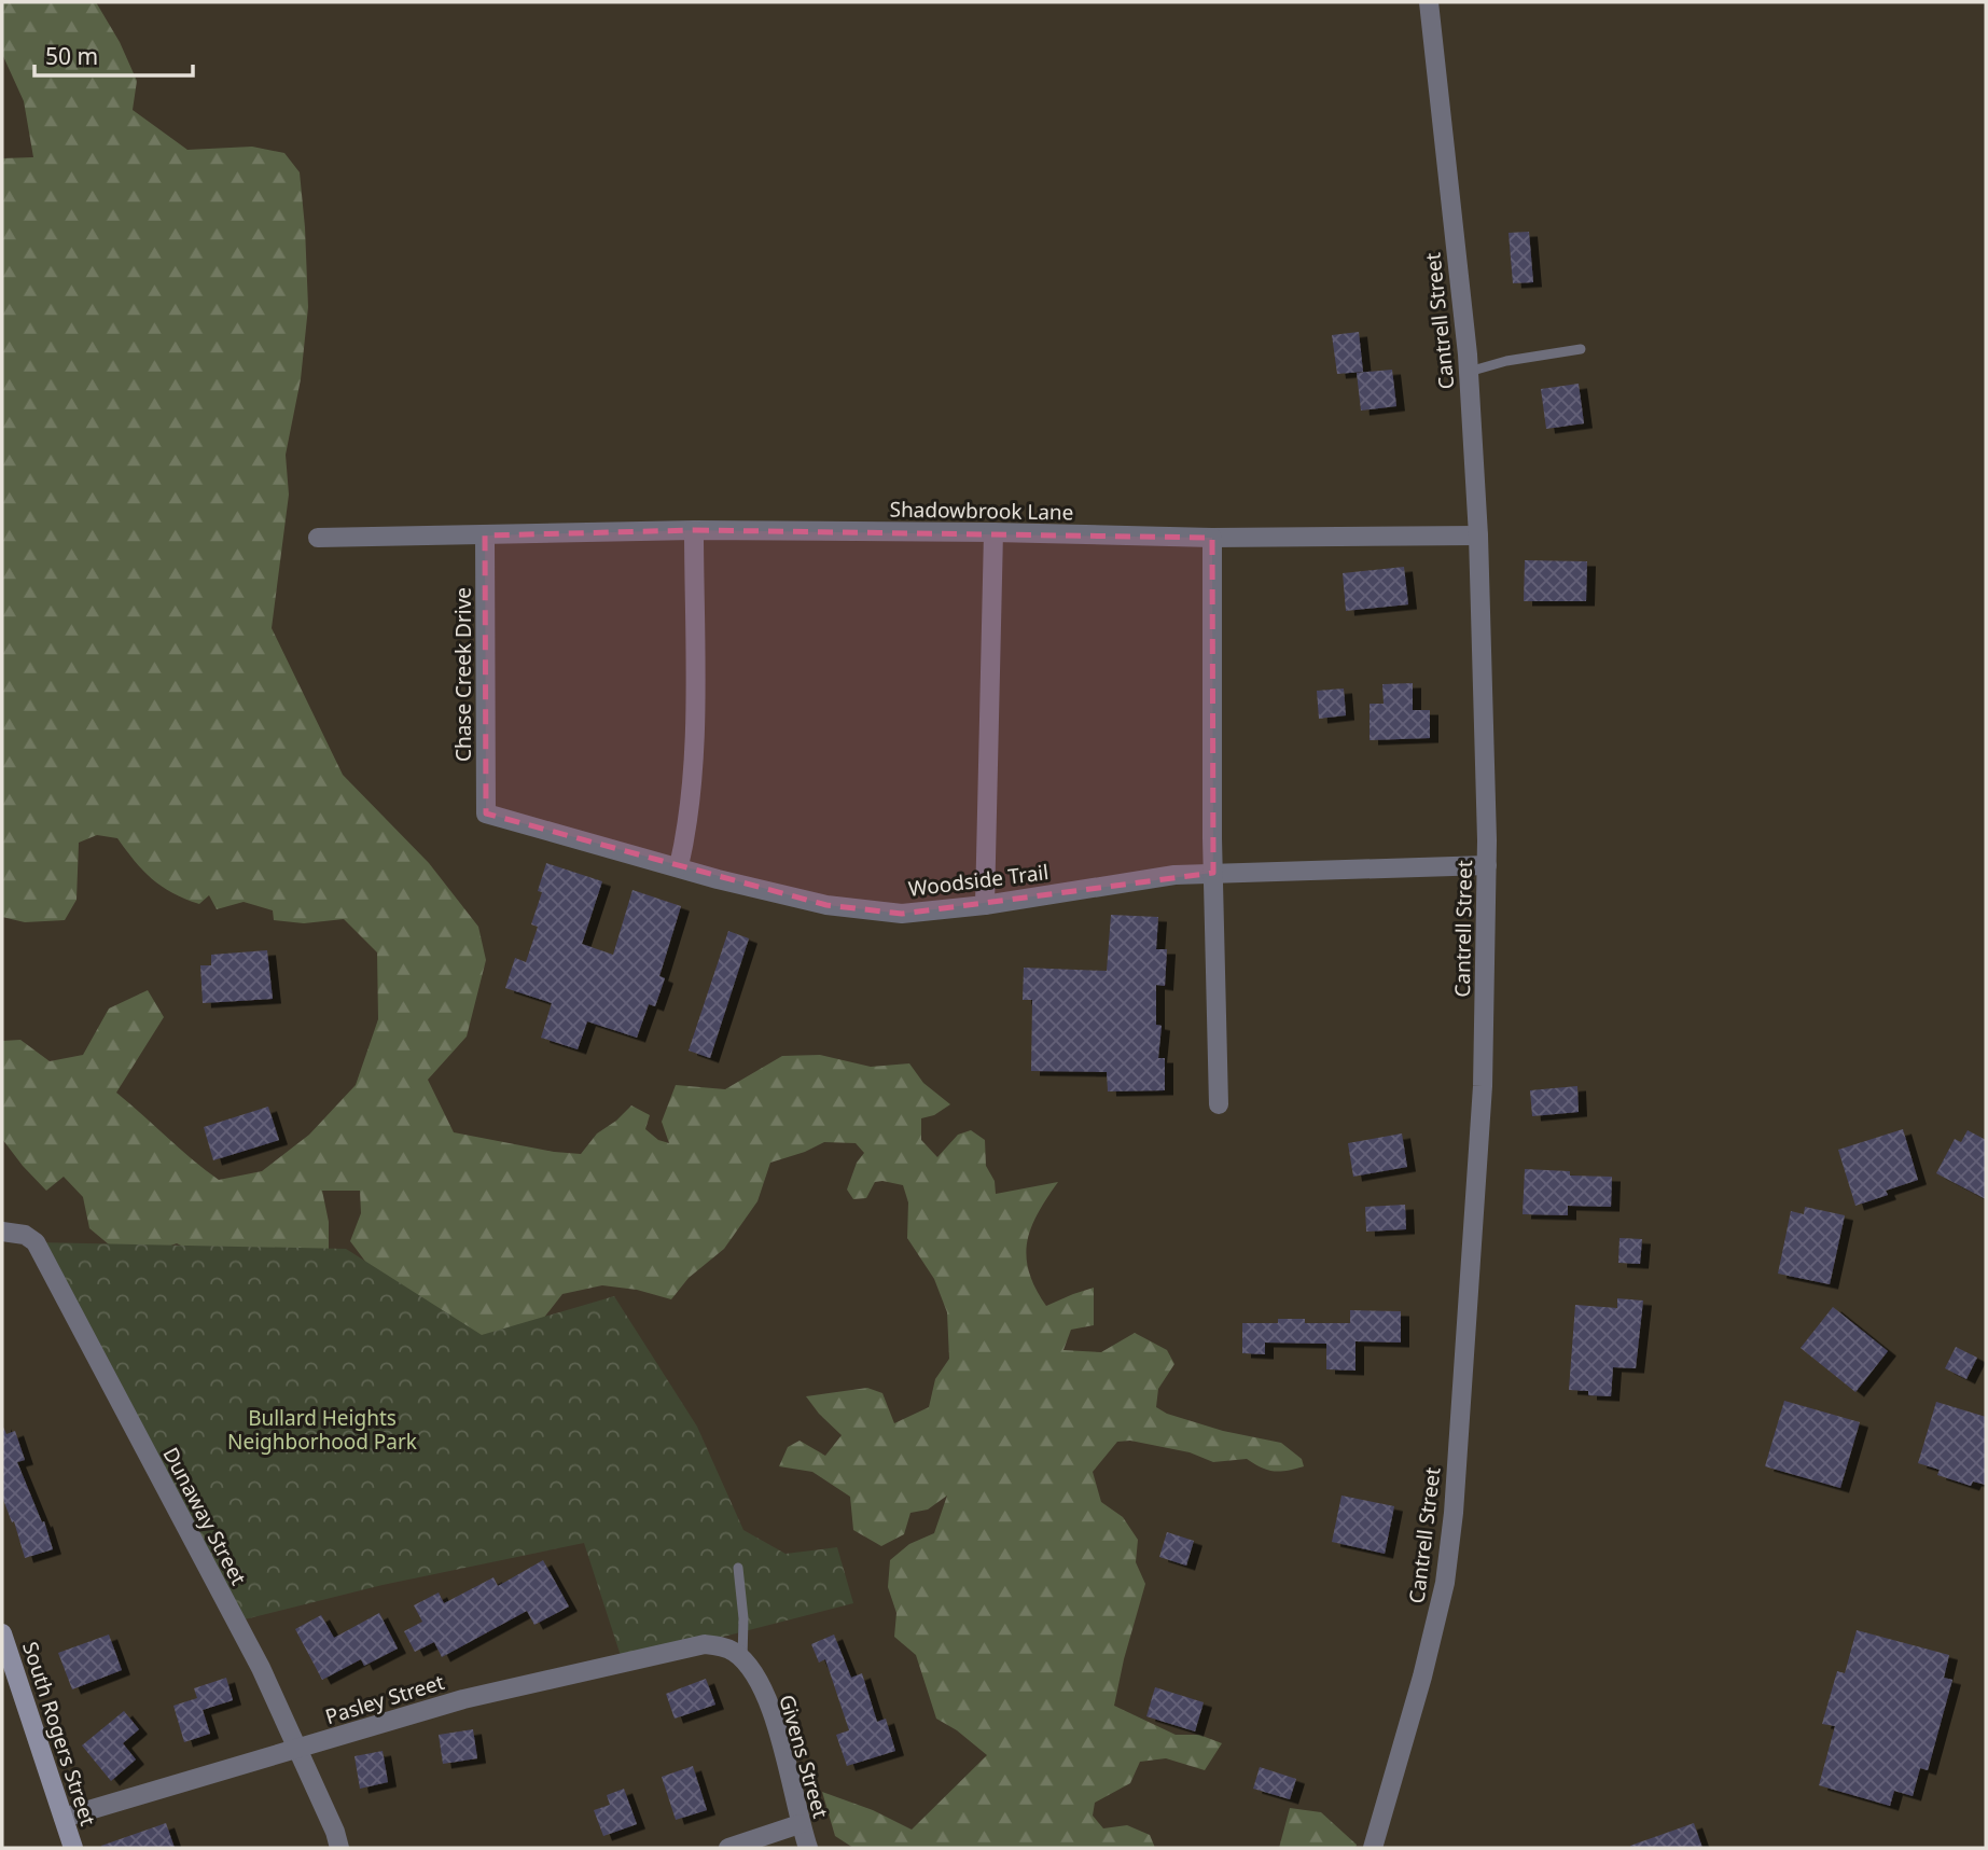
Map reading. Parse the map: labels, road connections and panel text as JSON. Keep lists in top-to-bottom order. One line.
{"streets":{"main road":["South Rogers Street"],"street":["Cantrell Street","Shadowbrook Lane","Chase Creek Drive","Woodside Trail","Dunaway Street","Pasley Street","Givens Street"]},"crossings":[["Cantrell Street","Shadowbrook Lane"],["Cantrell Street","Woodside Trail"],["Shadowbrook Lane","Chase Creek Drive"],["Chase Creek Drive","Woodside Trail"],["Dunaway Street","Pasley Street"],["Pasley Street","South Rogers Street"],["Pasley Street","Givens Street"]],"parks":["Bullard Heights Neighborhood Park"],"scale_bar":"50 m"}
